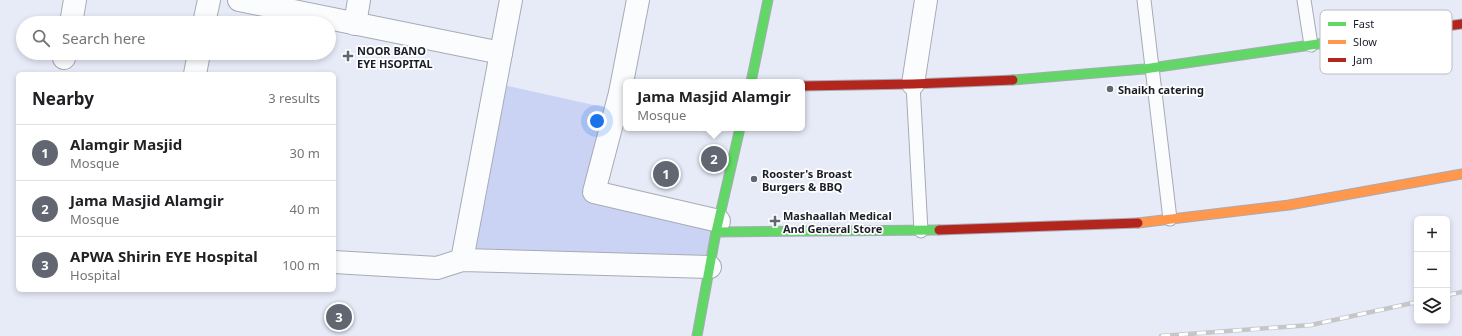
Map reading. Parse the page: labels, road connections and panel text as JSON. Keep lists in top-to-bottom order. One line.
{"places":{"health":["NOOR BANO EYE HSOPITAL","Mashaallah Medical And General Store"],"other":["Shaikh catering","Rooster's Broast Burgers & BBQ"]},"legend":["Fast","Slow","Jam"],"page":{"search":"Search here","heading":["Nearby","3 results"],"popup":["Jama Masjid Alamgir","Mosque"],"list":[{"mark":"1","name":"Alamgir Masjid","note":"Mosque","value":"30 m"},{"mark":"2","name":"Jama Masjid Alamgir","note":"Mosque","value":"40 m"},{"mark":"3","name":"APWA Shirin EYE Hospital","note":"Hospital","value":"100 m"}],"pins":["2","1","3"],"map_buttons":["+","−"]}}
